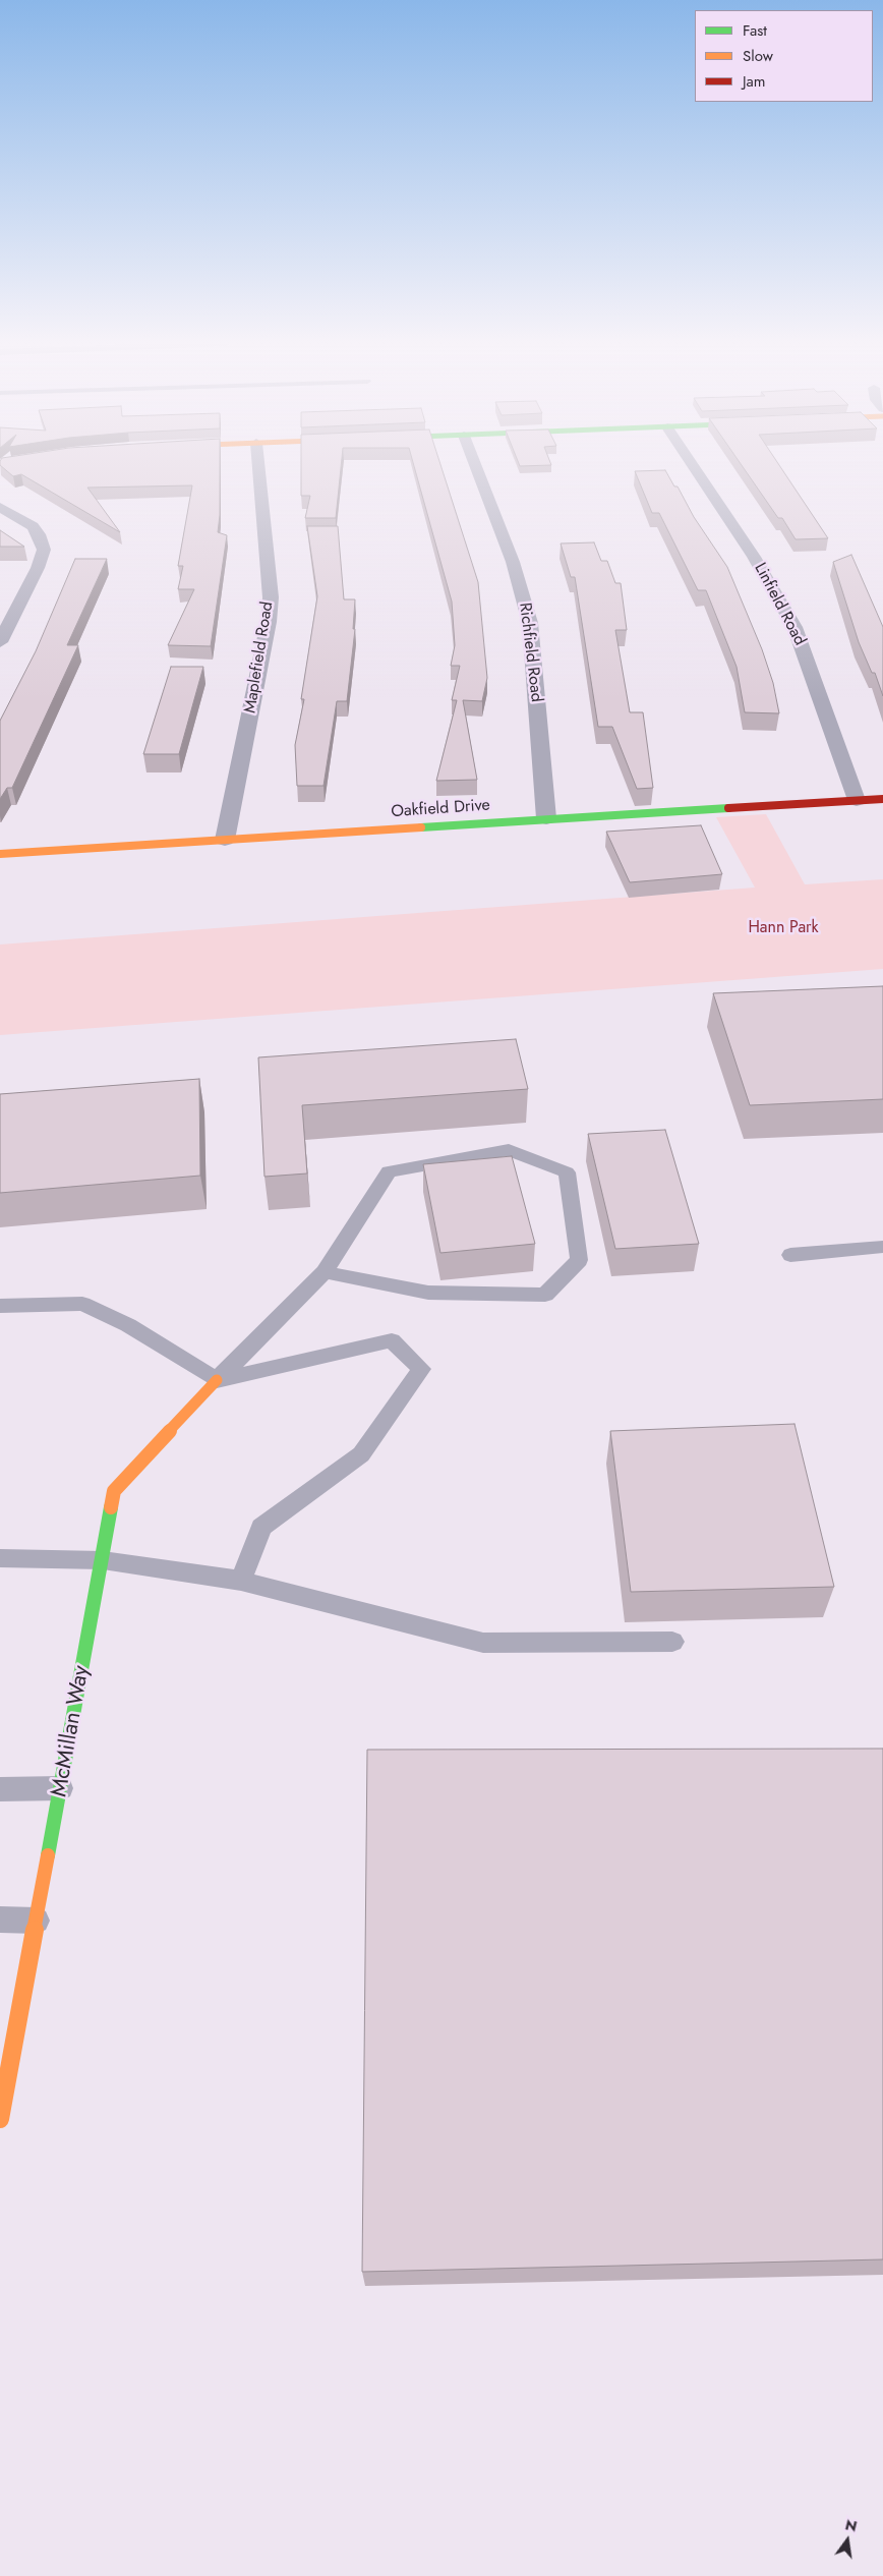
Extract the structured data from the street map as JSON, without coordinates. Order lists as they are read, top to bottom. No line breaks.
{"streets":{"street":["Linfield Road","Richfield Road","Maplefield Road","Oakfield Drive","McMillan Way"]},"crossings":[["Linfield Road","Oakfield Drive"],["Richfield Road","Oakfield Drive"],["Maplefield Road","Oakfield Drive"]],"parks":["Hann Park"],"legend":["Fast","Slow","Jam"],"north":"top"}
